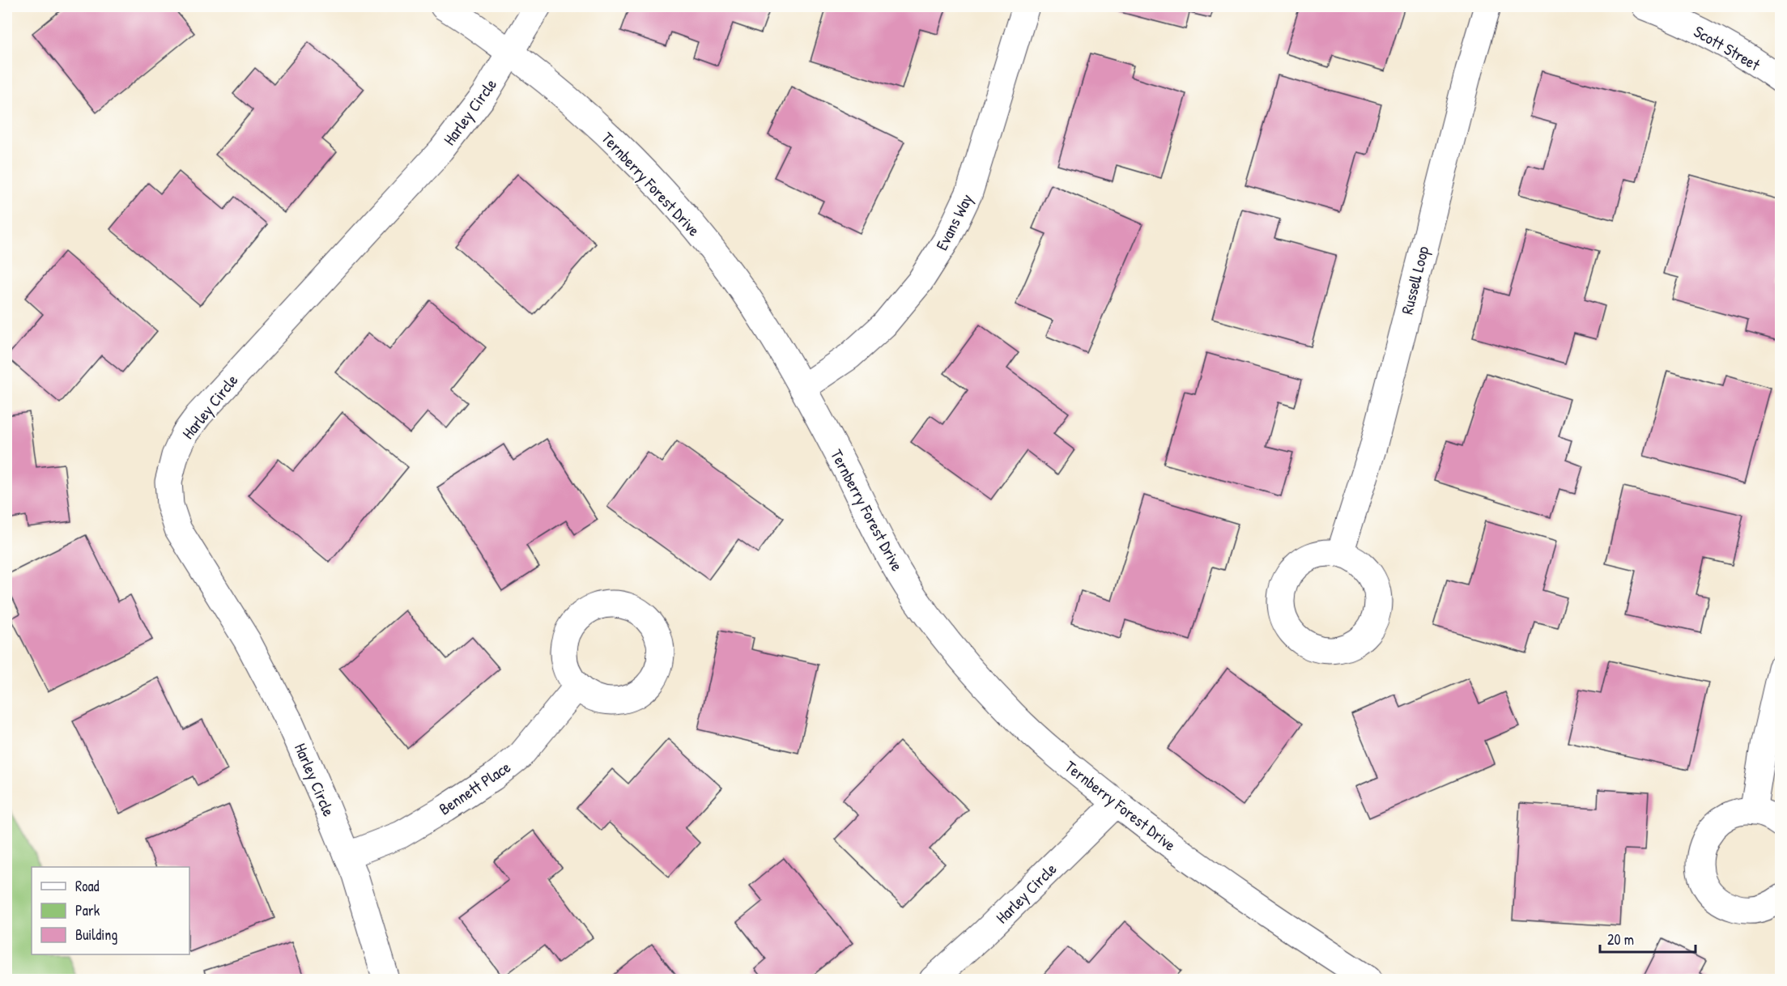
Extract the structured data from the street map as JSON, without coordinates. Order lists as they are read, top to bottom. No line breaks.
{"streets":{"street":["Scott Street","Harley Circle","Ternberry Forest Drive","Evans Way","Russell Loop","Bennett Place"]},"crossings":[["Harley Circle","Ternberry Forest Drive"],["Harley Circle","Bennett Place"],["Ternberry Forest Drive","Evans Way"]],"legend":["Road","Park","Building"],"scale_bar":"20 m"}
